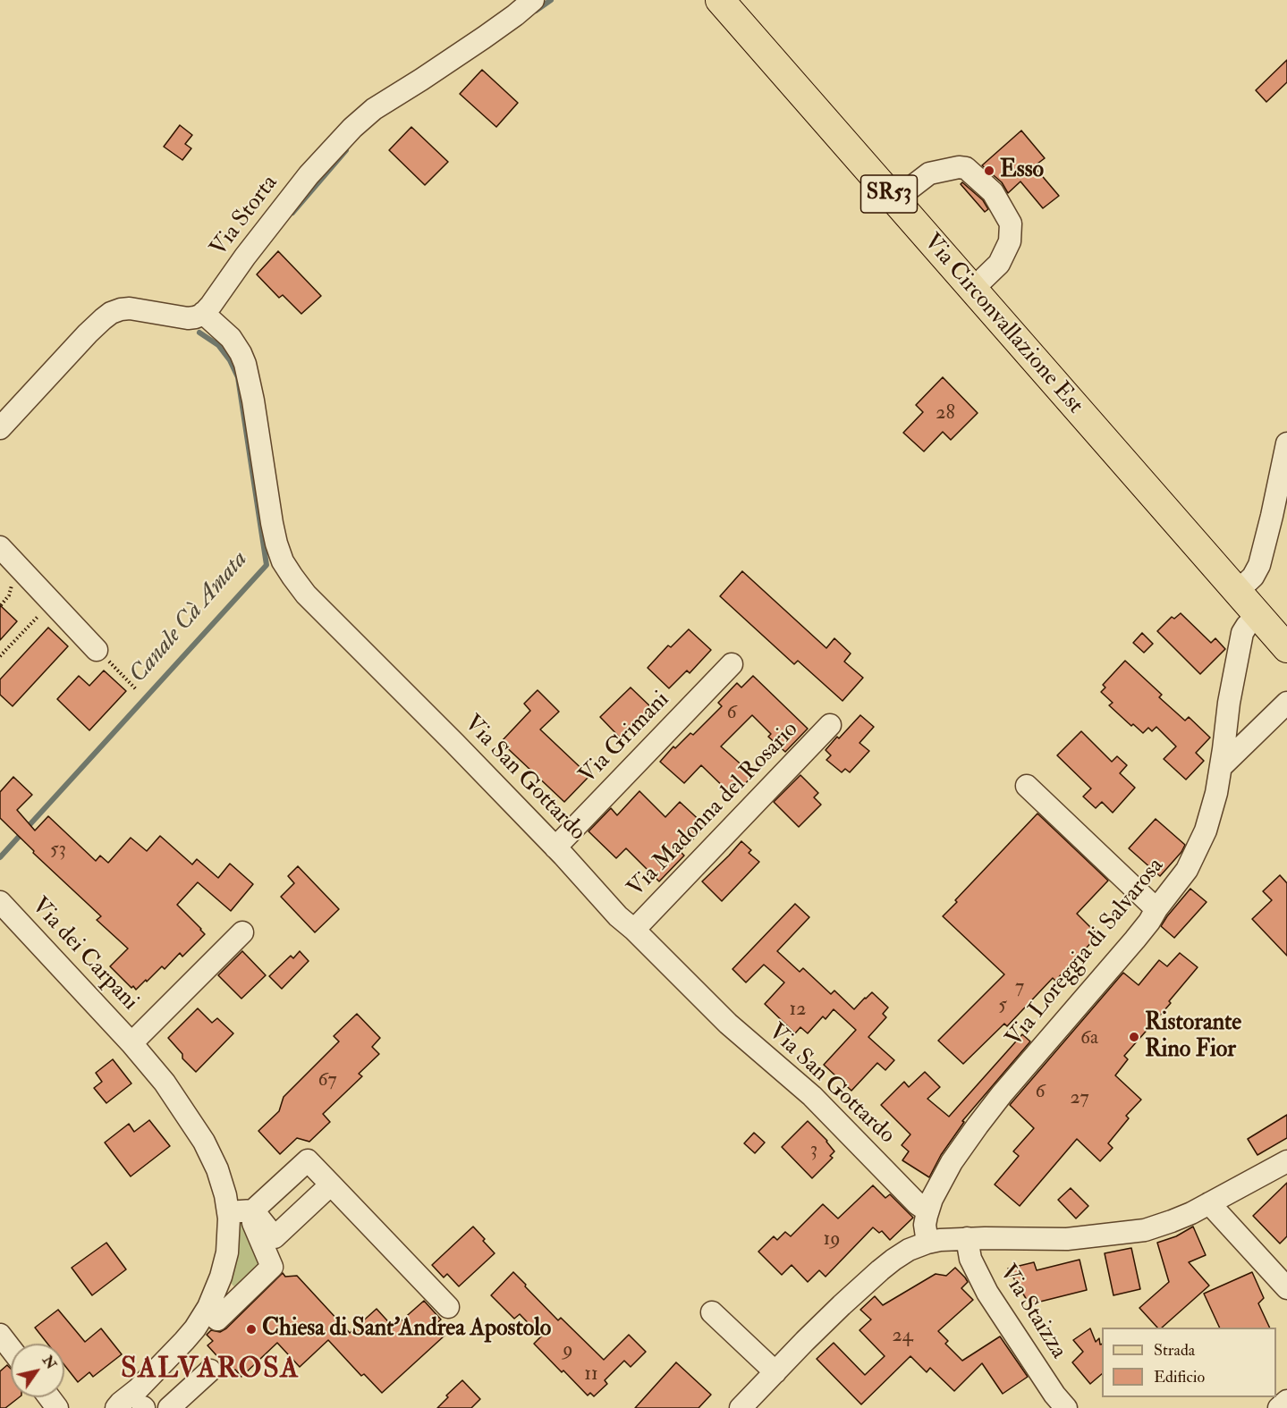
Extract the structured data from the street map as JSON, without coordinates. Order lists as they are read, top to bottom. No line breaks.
{"streets":{"main road":["SR53","Via Circonvallazione Est"],"street":["Via Storta","Via Grimani","Via San Gottardo","Via Madonna del Rosario","Via Loreggia di Salvarosa","Via dei Carpani","Via Staizza"]},"crossings":[["Via Storta","Via San Gottardo"],["Via Circonvallazione Est","Via Loreggia di Salvarosa"],["Via Grimani","Via San Gottardo"],["Via San Gottardo","Via Madonna del Rosario"],["Via San Gottardo","Via Loreggia di Salvarosa"]],"districts":["SALVAROSA"],"water":["Canale Cà Amata"],"places":["Esso","Ristorante Rino Fior","Chiesa di Sant'Andrea Apostolo"],"house_numbers":["28","6","53","7","5","12","6a","67","6","27","3","19","24","9","11"],"legend":["Strada","Edificio"],"north":"top right"}
